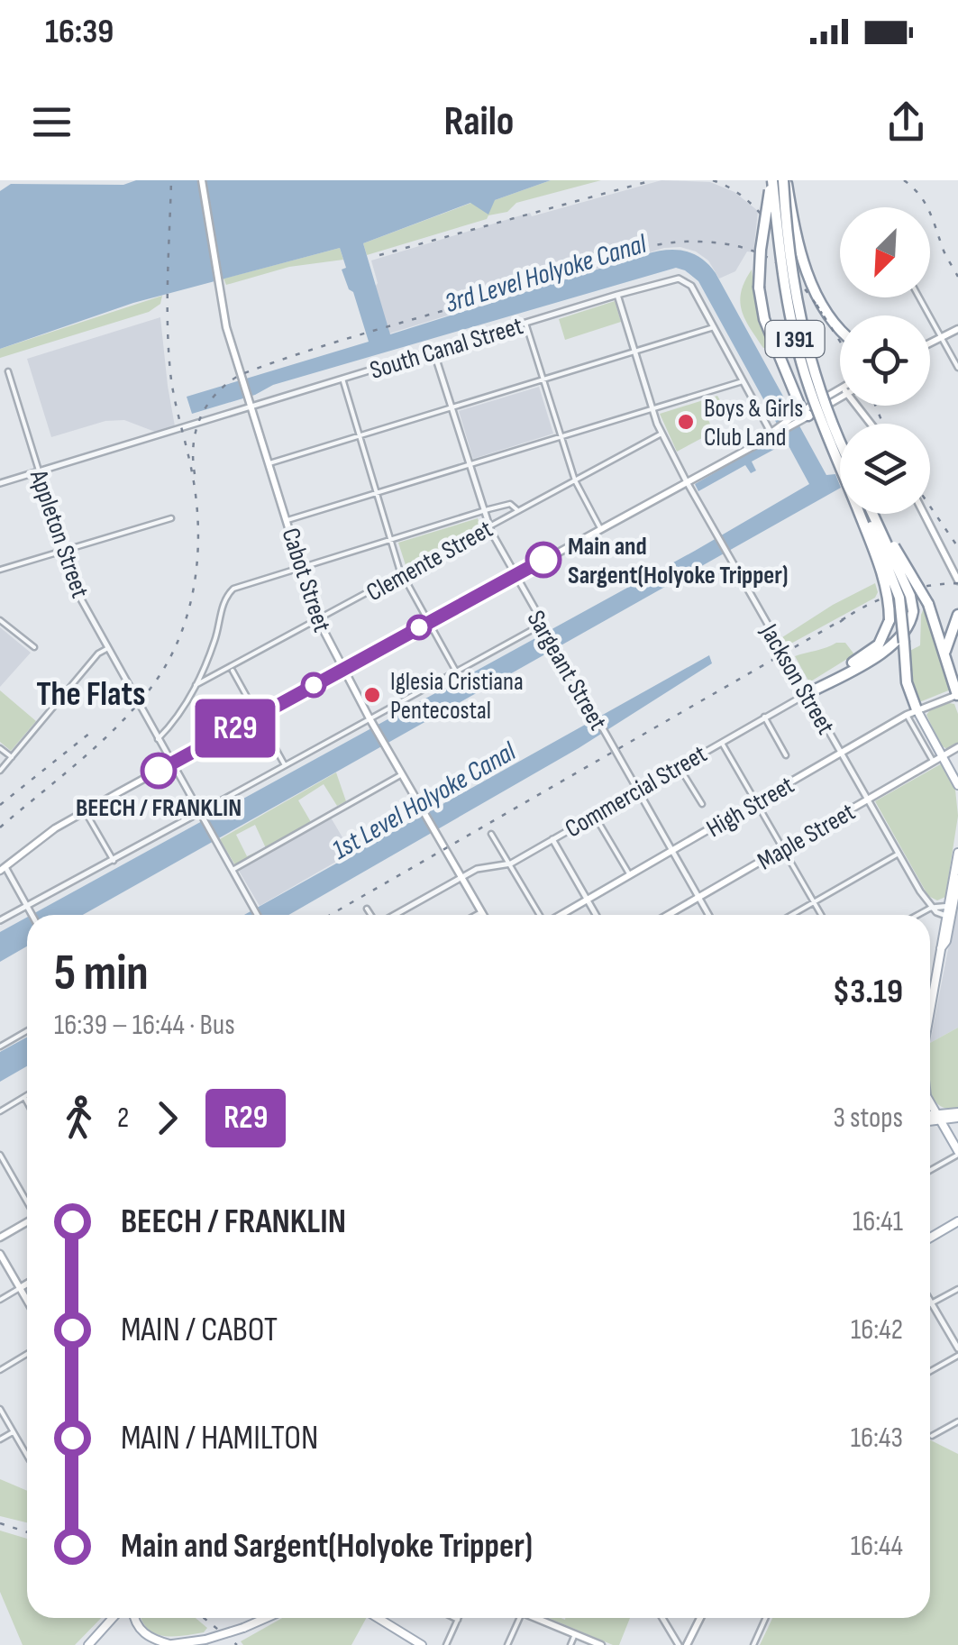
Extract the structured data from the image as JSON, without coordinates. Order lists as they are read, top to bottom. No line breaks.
{"streets":{"highway":["I 391"],"main road":["Cabot Street","High Street","Maple Street"],"street":["South Canal Street","Appleton Street","Clemente Street","Sargeant Street","Jackson Street","Commercial Street"]},"crossings":[["South Canal Street","Appleton Street"],["South Canal Street","Cabot Street"],["South Canal Street","Sargeant Street"],["South Canal Street","Jackson Street"],["Clemente Street","Cabot Street"],["Clemente Street","Sargeant Street"],["Clemente Street","Jackson Street"],["Cabot Street","Commercial Street"],["Sargeant Street","Commercial Street"],["Sargeant Street","High Street"],["Sargeant Street","Maple Street"],["Jackson Street","Commercial Street"],["Jackson Street","High Street"],["Jackson Street","Maple Street"]],"districts":["The Flats"],"water":["3rd Level Holyoke Canal","1st Level Holyoke Canal"],"places":["Boys & Girls Club Land","Main and Sargent(Holyoke Tripper)","Iglesia Cristiana Pentecostal","BEECH / FRANKLIN"],"lines":["bus line R29"],"north":"bottom left","page":{"status":"16:39","header":"Railo","on_map":"R29","heading":["5 min","16:39 – 16:44 · Bus","$3.19"],"legs":["2","R29","3 stops"],"list":[{"name":"BEECH / FRANKLIN","value":"16:41"},{"name":"MAIN / CABOT","value":"16:42"},{"name":"MAIN / HAMILTON","value":"16:43"},{"name":"Main and Sargent(Holyoke Tripper)","value":"16:44"}]}}
